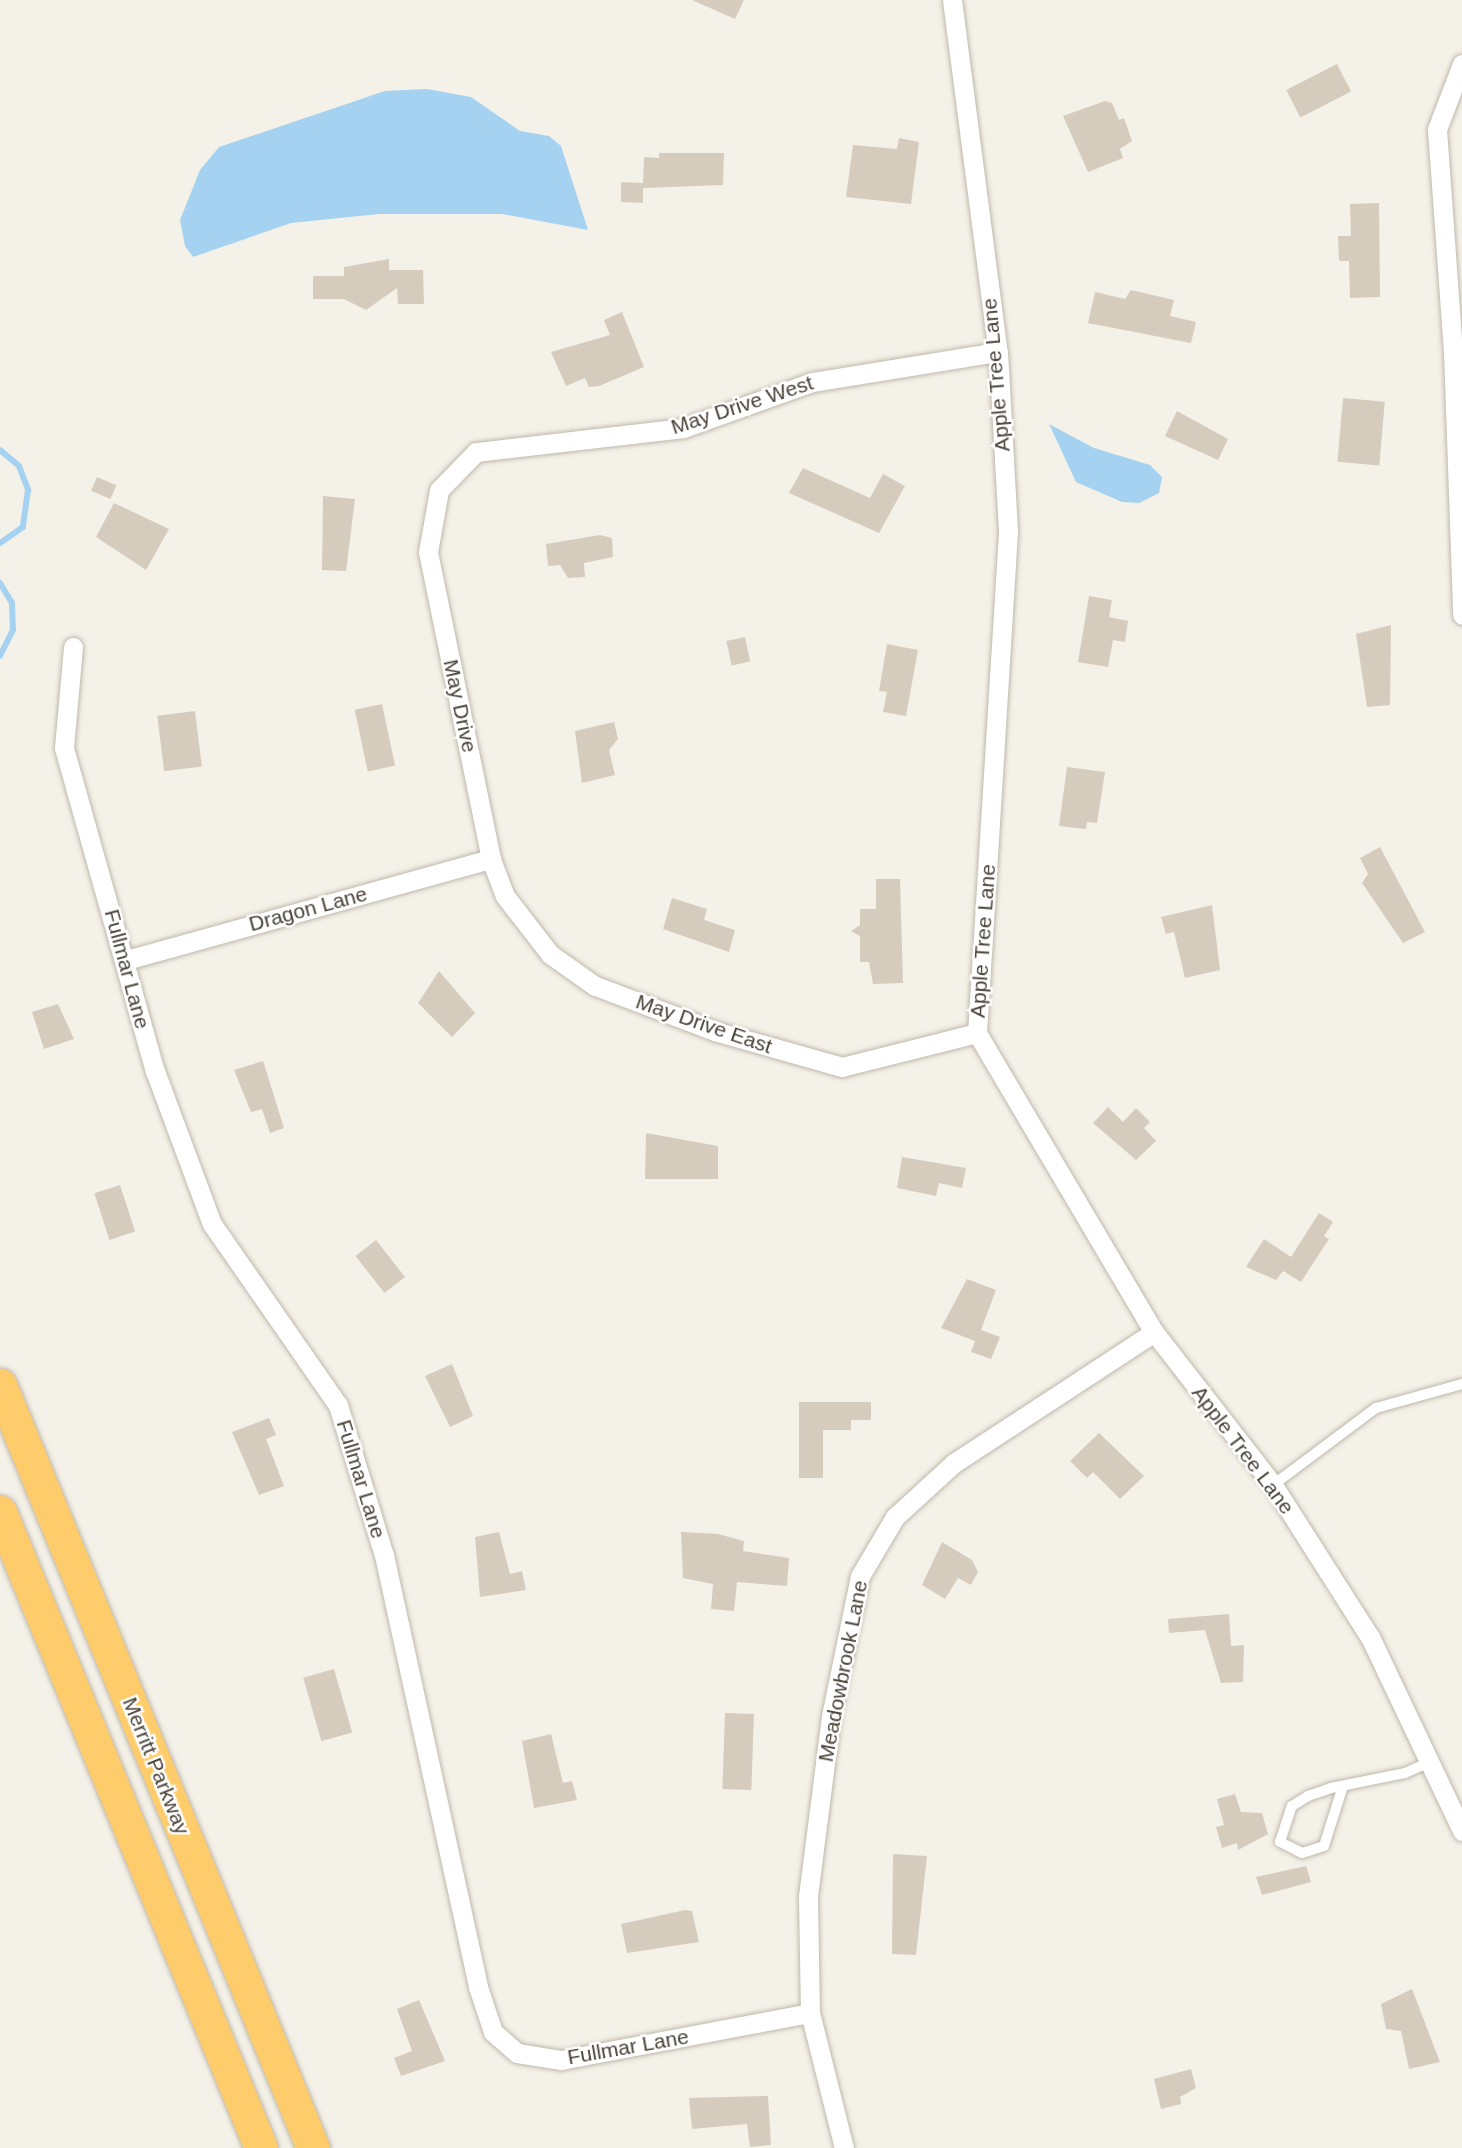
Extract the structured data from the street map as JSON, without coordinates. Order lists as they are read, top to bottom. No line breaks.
{"streets":{"highway":["Merritt Parkway"],"street":["Apple Tree Lane","May Drive West","May Drive","Dragon Lane","Fullmar Lane","May Drive East","Meadowbrook Lane"]},"crossings":[["Apple Tree Lane","May Drive West"],["Apple Tree Lane","May Drive East"],["Apple Tree Lane","Meadowbrook Lane"],["May Drive West","May Drive"],["May Drive","Dragon Lane"],["May Drive","May Drive East"],["Dragon Lane","Fullmar Lane"],["Dragon Lane","May Drive East"],["Fullmar Lane","Meadowbrook Lane"]]}
